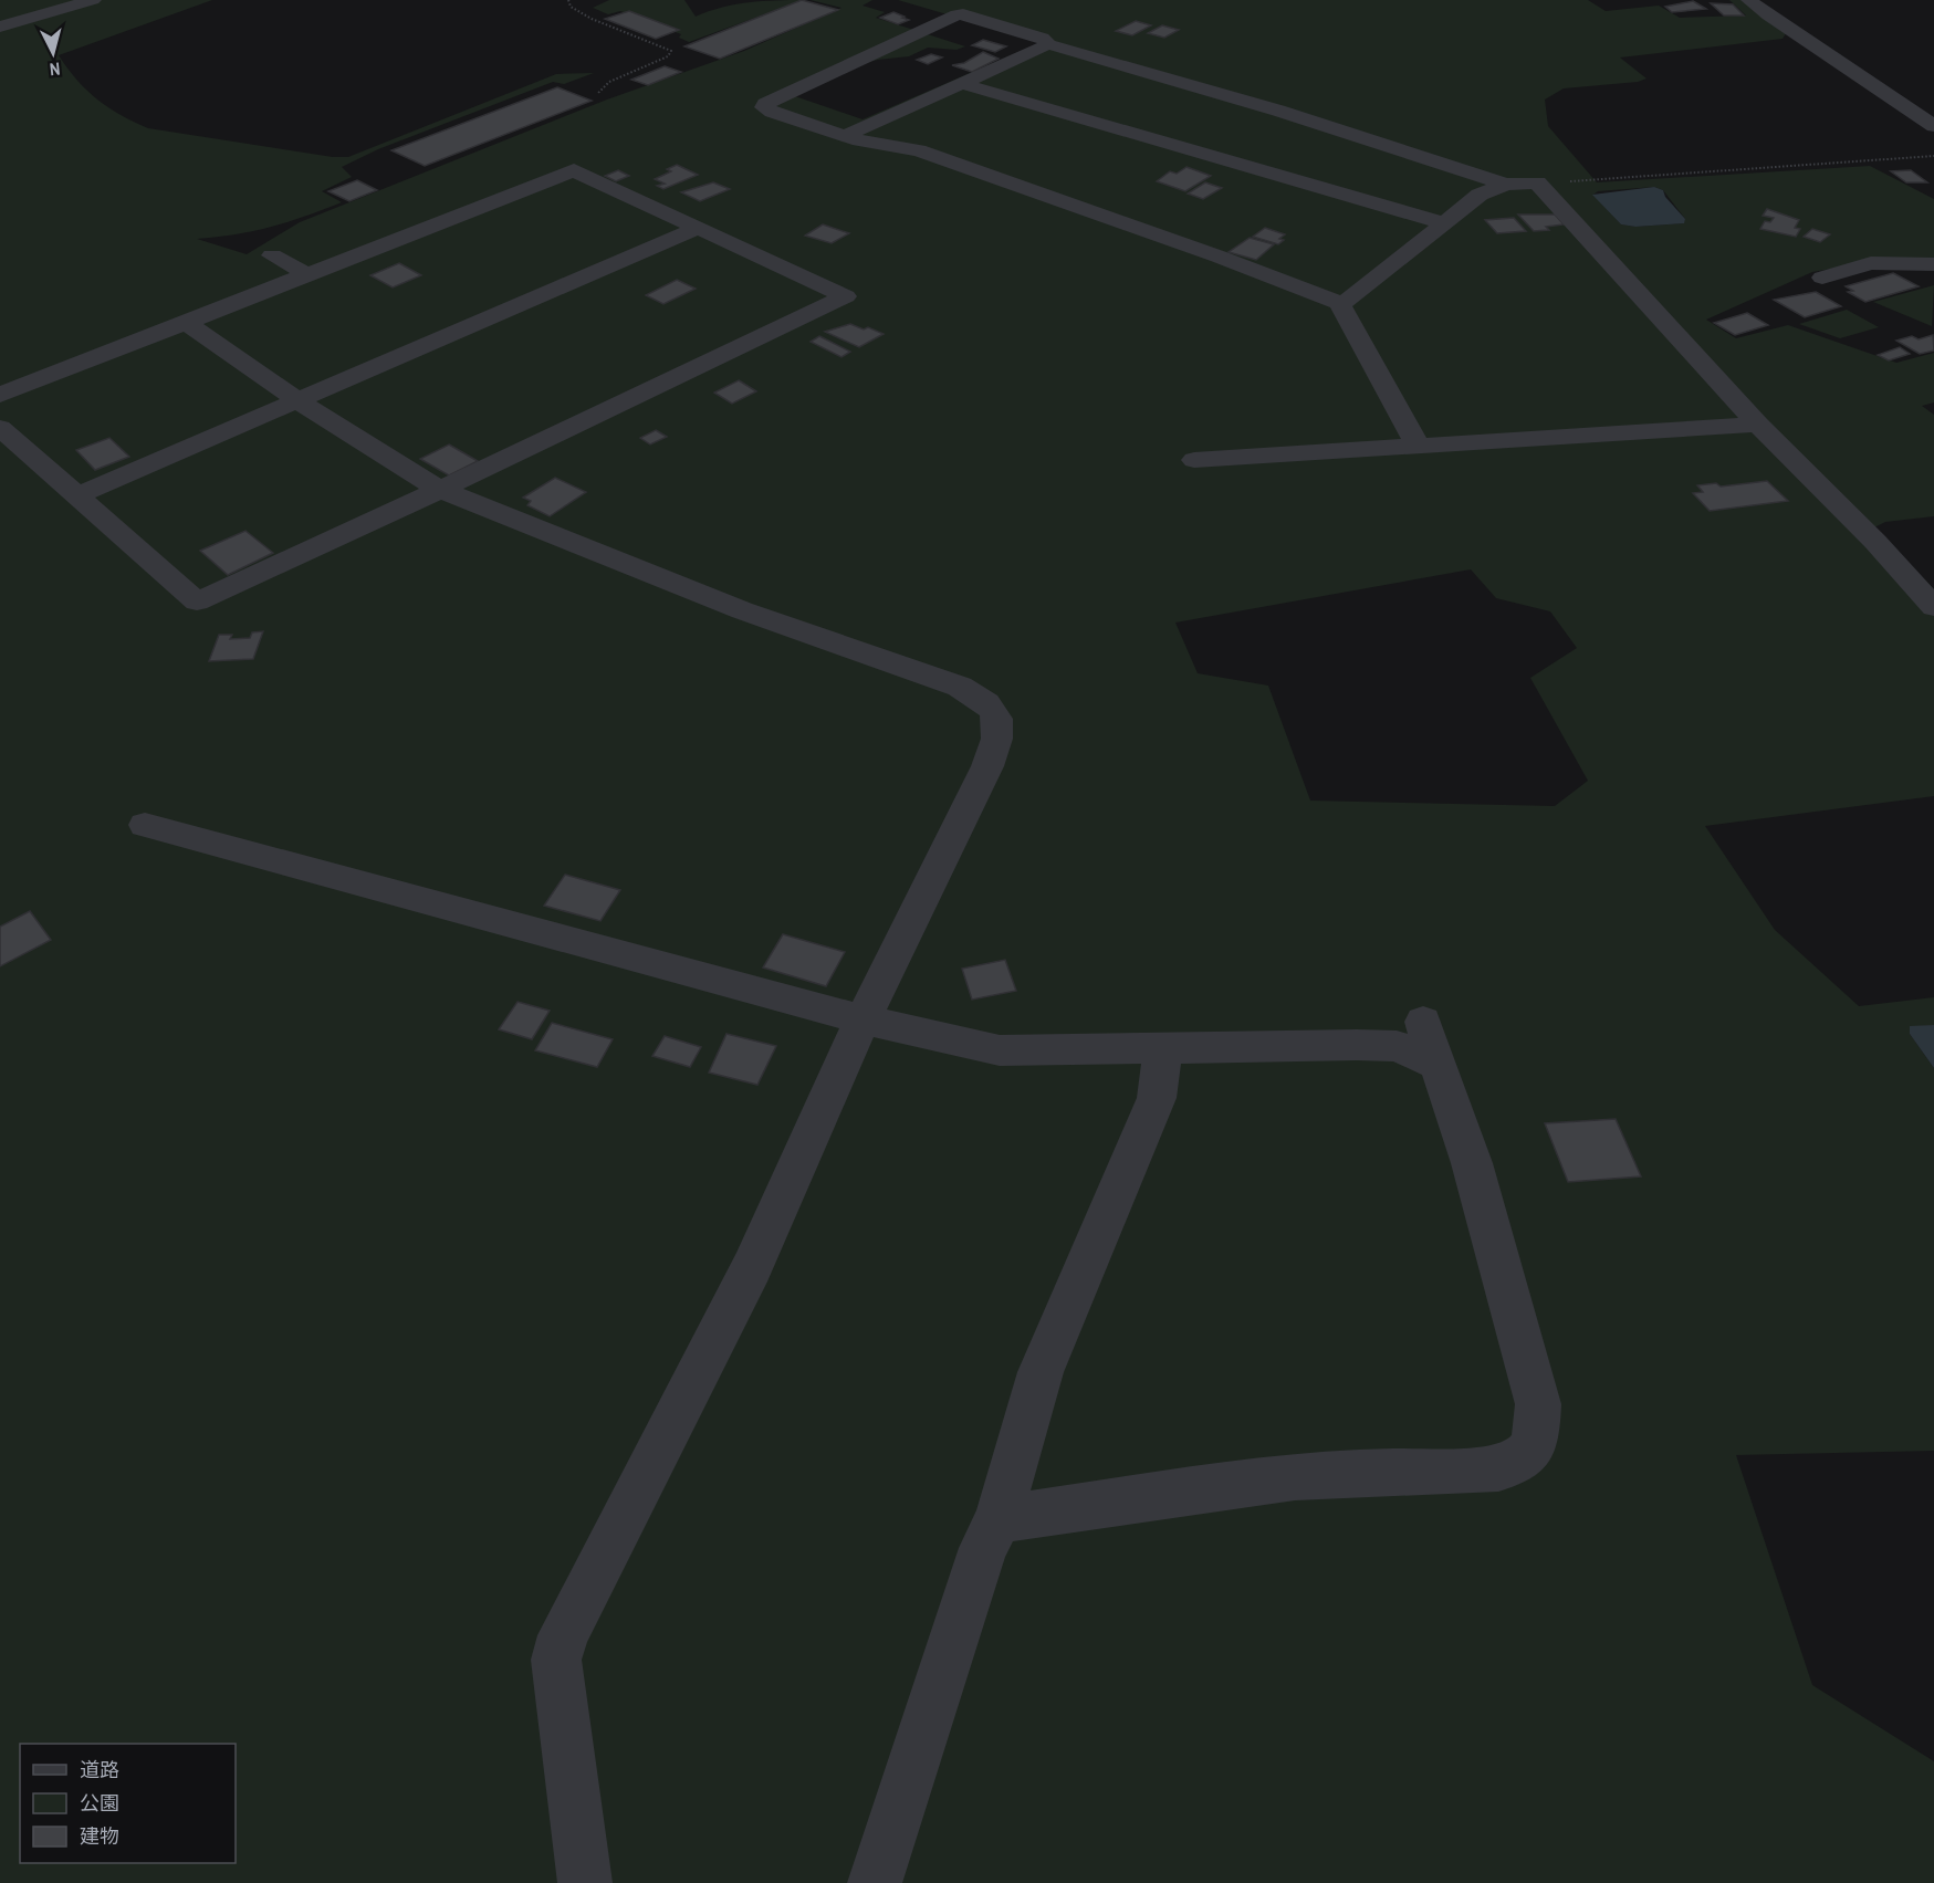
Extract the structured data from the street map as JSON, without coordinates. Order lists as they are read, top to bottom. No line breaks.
{"legend":["道路","公園","建物"],"north":"bottom"}
